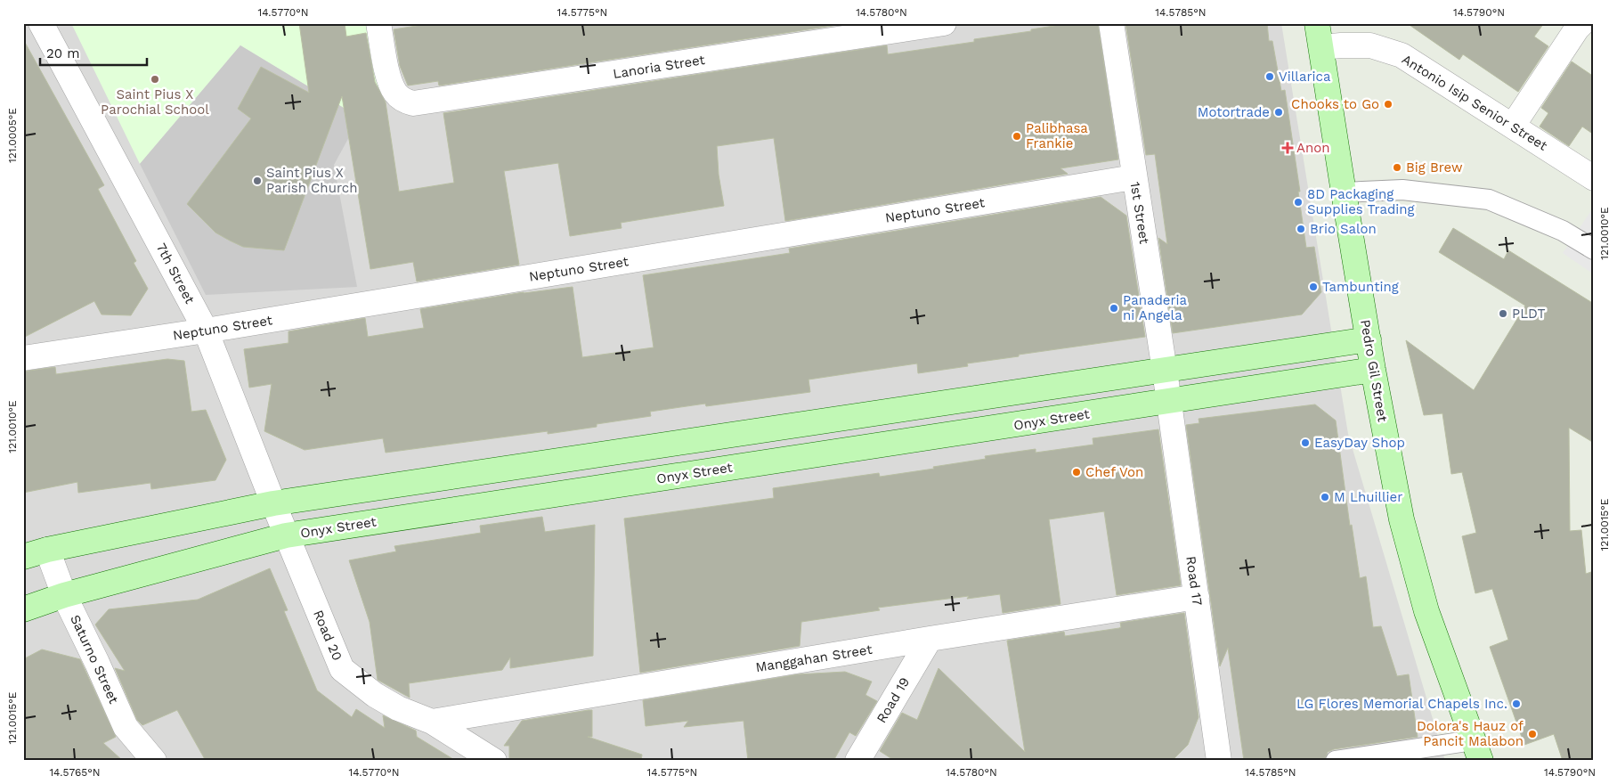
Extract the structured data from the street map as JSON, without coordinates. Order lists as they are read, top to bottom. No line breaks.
{"streets":{"main road":["Pedro Gil Street","Onyx Street"],"street":["Lanoria Street","Antonio Isip Senior Street","Neptuno Street","1st Street","7th Street","Road 17","Road 20","Manggahan Street","Saturno Street","Road 19"]},"crossings":[["Antonio Isip Senior Street","Pedro Gil Street"],["Neptuno Street","1st Street"],["Neptuno Street","7th Street"],["1st Street","Onyx Street"],["1st Street","Road 17"],["7th Street","Onyx Street"],["7th Street","Road 20"],["Pedro Gil Street","Onyx Street"],["Onyx Street","Road 17"],["Onyx Street","Road 20"],["Onyx Street","Saturno Street"],["Road 17","Manggahan Street"],["Road 20","Manggahan Street"],["Manggahan Street","Road 19"]],"places":{"other":["Villarica","Saint Pius X Parochial School","Chooks to Go","Motortrade","Palibhasa Frankie","Big Brew","Saint Pius X Parish Church","8D Packaging Supplies Trading","Brio Salon","Tambunting","Panaderia ni Angela","PLDT","EasyDay Shop","Chef Von","M Lhuillier","LG Flores Memorial Chapels Inc.","Dolora's Hauz of Pancit Malabon"],"health":["Anon"]},"scale_bar":"20 m","coordinates":["14.5770°N","14.5775°N","14.5780°N","14.5785°N","14.5790°N","121.0005°E","121.0010°E","121.0015°E","14.5765°N"]}
